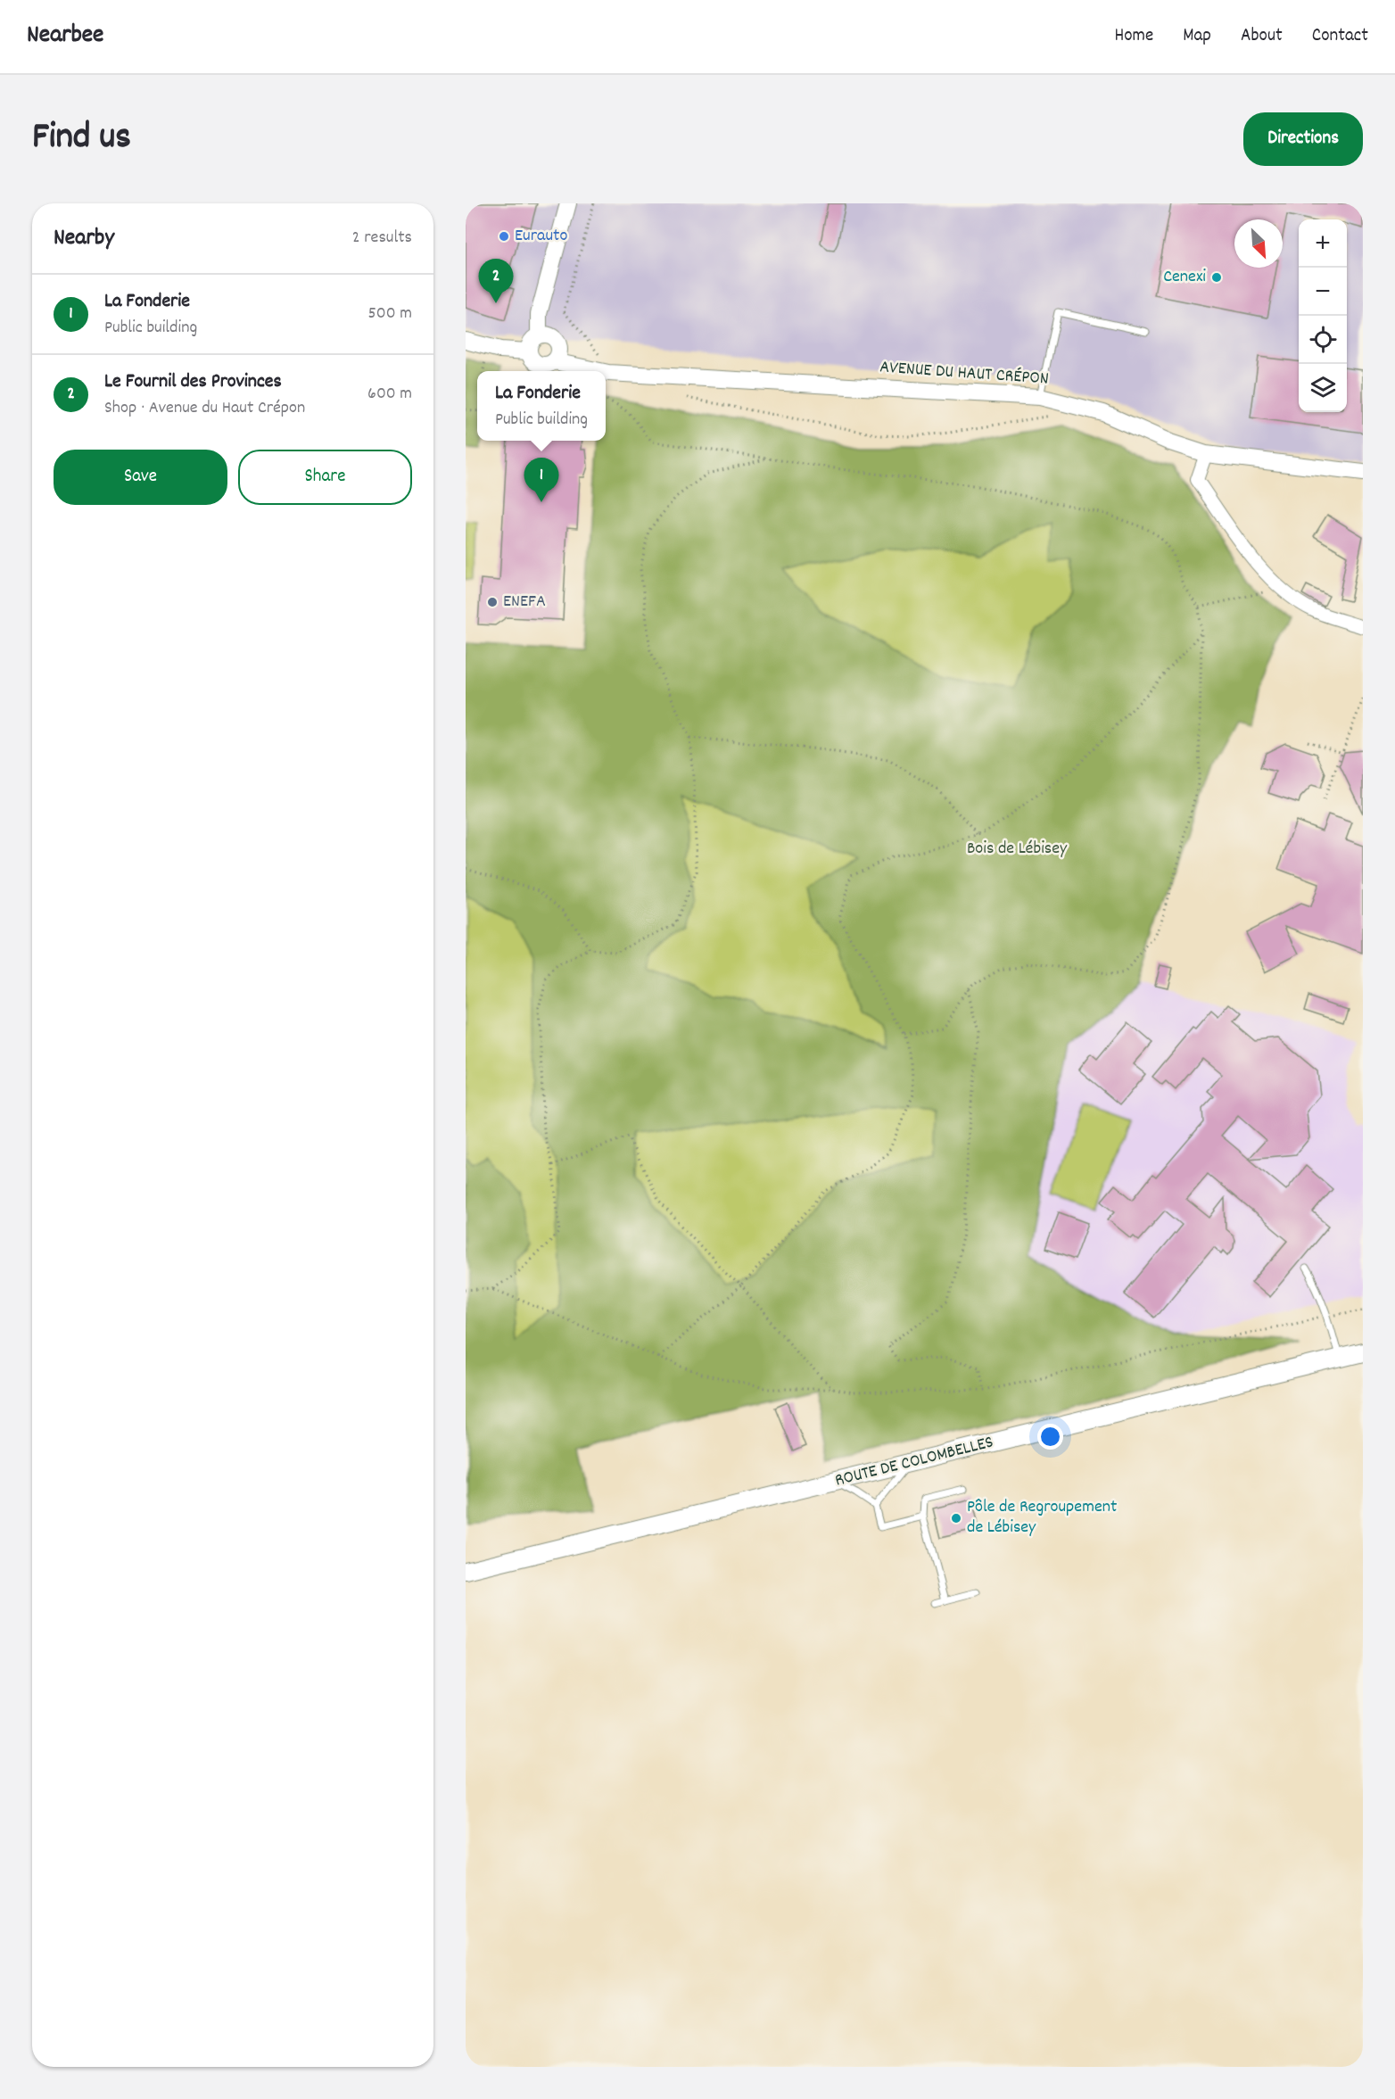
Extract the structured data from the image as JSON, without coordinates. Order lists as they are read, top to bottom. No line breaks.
{"streets":{"main road":["ROUTE DE COLOMBELLES"],"street":["AVENUE DU HAUT CRÉPON"]},"parks":["Bois de Lébisey"],"places":["Eurauto","Cenexi","ENEFA","Pôle de Regroupement de Lébisey"],"north":"bottom right","page":{"header":"Nearbee","nav":["Home","Map","About","Contact"],"title":"Find us","buttons":["Directions",["Save","Share"]],"heading":["Nearby","2 results"],"map_buttons":["+","−"],"pins":["2","1"],"list":[{"mark":"1","name":"La Fonderie","note":"Public building","value":"500 m"},{"mark":"2","name":"Le Fournil des Provinces","note":"Shop · Avenue du Haut Crépon","value":"600 m"}],"popup":["La Fonderie","Public building"]}}
